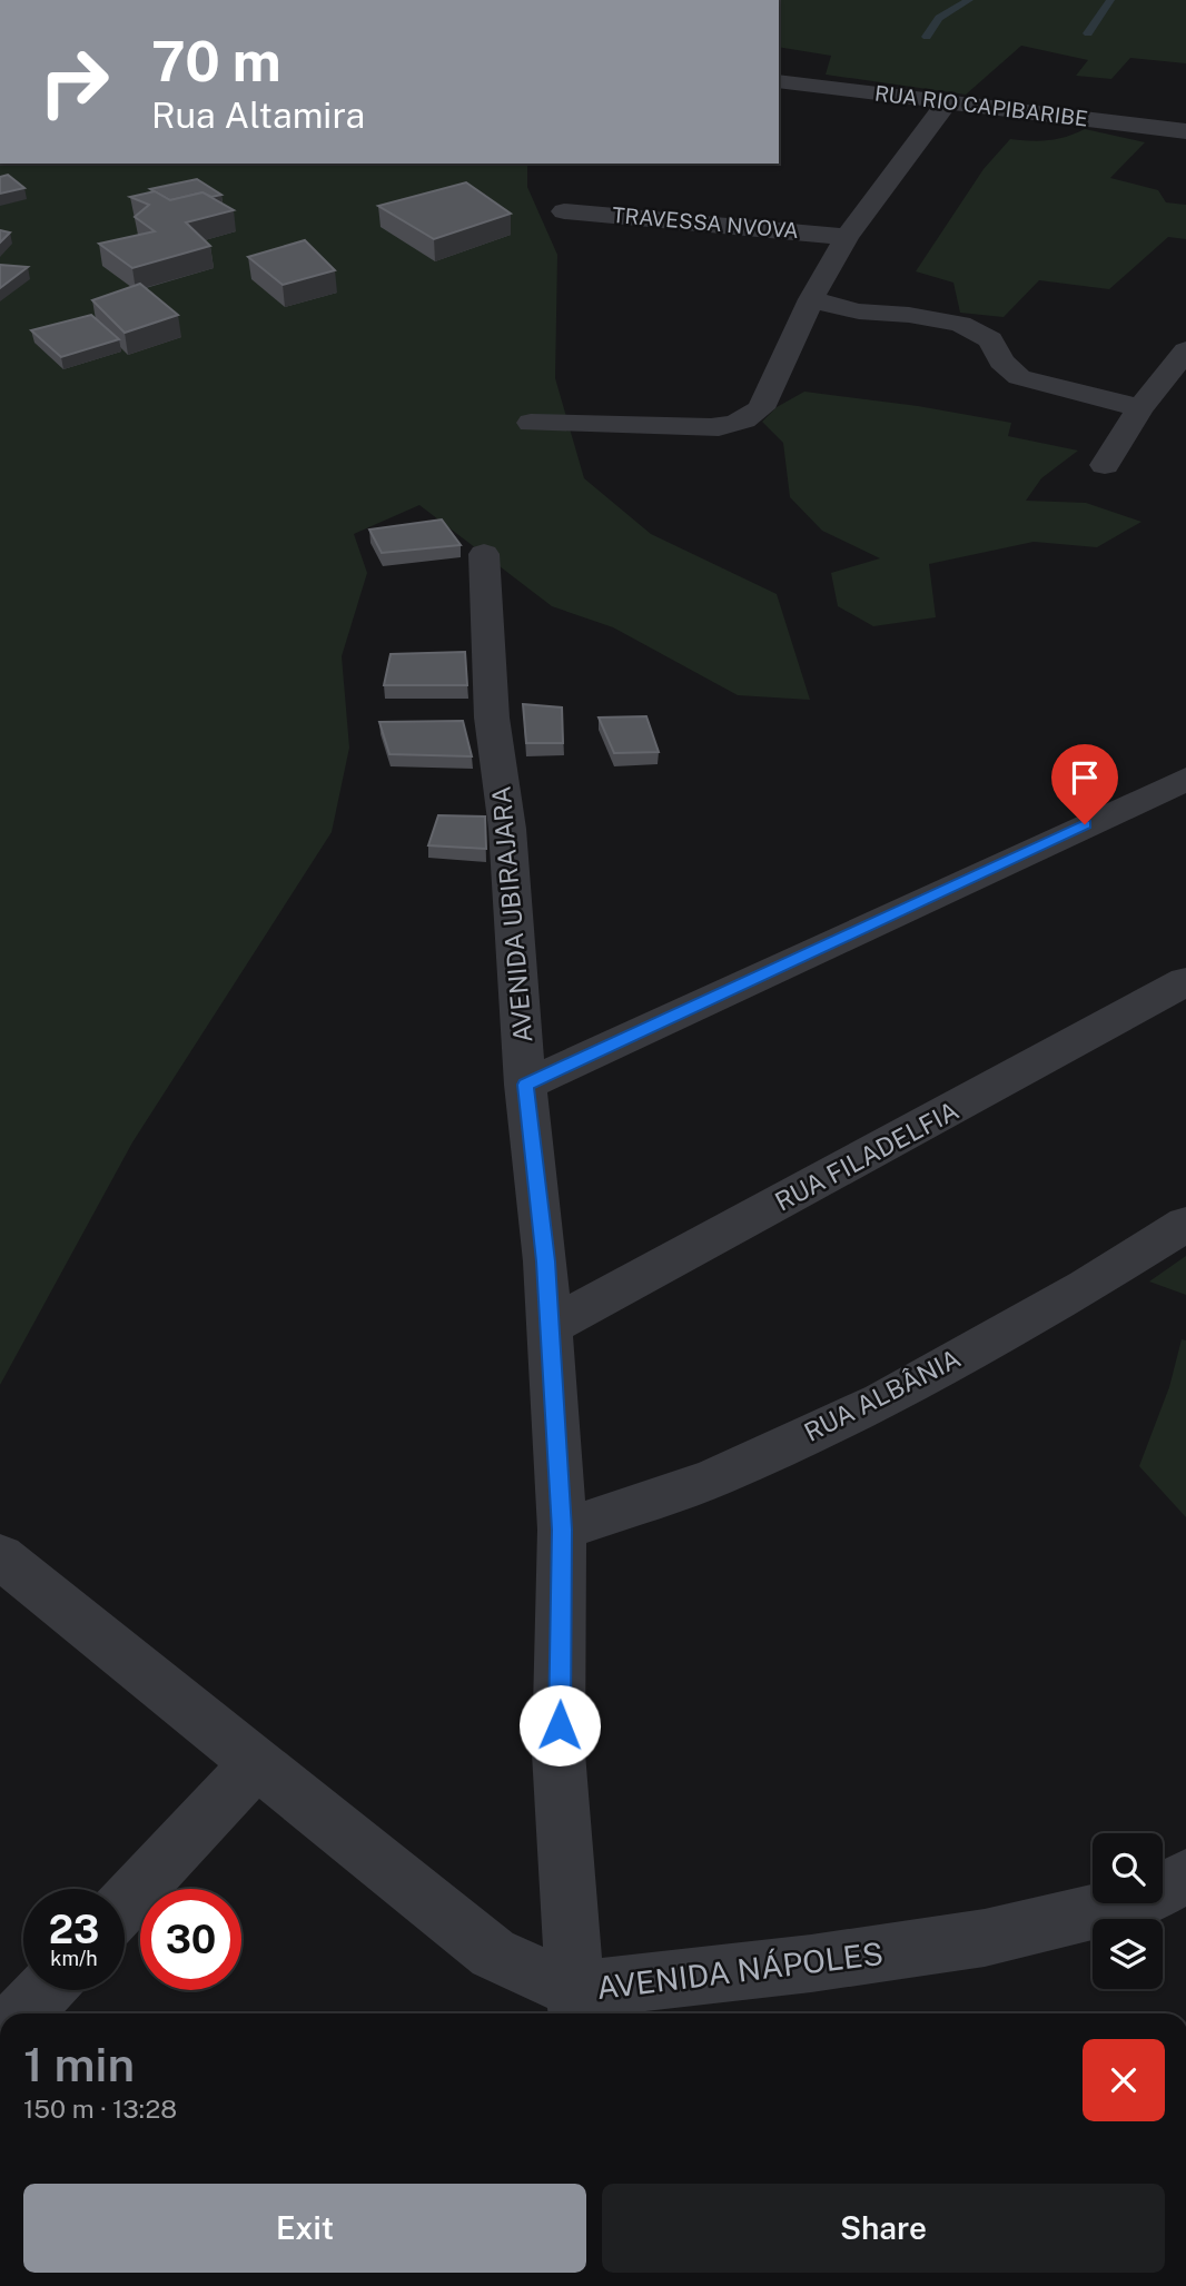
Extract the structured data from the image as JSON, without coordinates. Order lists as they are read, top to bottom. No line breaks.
{"streets":{"street":["RUA RIO CAPIBARIBE","TRAVESSA NVOVA","AVENIDA UBIRAJARA","RUA FILADELFIA","RUA ALBÂNIA","AVENIDA NÁPOLES"]},"crossings":[["AVENIDA UBIRAJARA","RUA FILADELFIA"],["AVENIDA UBIRAJARA","RUA ALBÂNIA"],["AVENIDA UBIRAJARA","AVENIDA NÁPOLES"]],"page":{"turn":["70 m","Rua Altamira"],"speed":"23 km/h","limit":"30","heading":["1 min","150 m · 13:28"],"buttons":["Exit","Share"]}}
